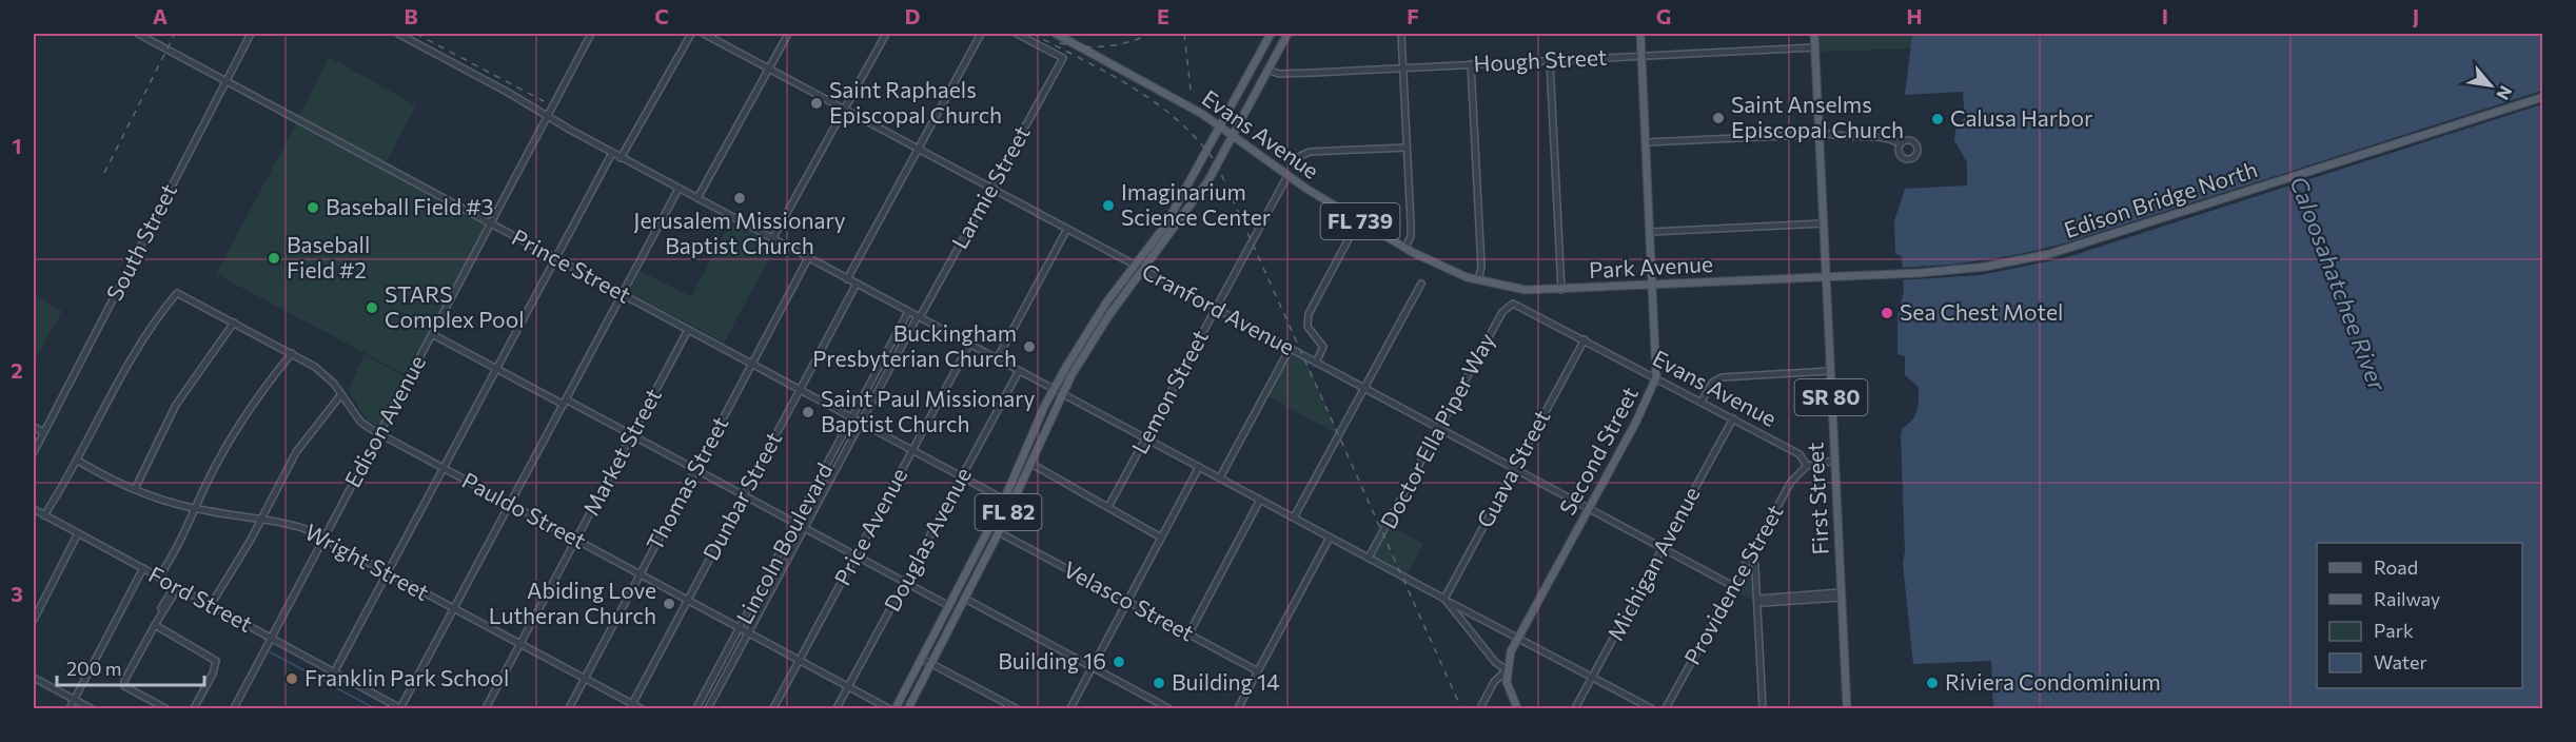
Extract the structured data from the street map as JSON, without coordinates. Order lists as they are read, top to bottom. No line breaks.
{"streets":{"main road":["Evans Avenue","Edison Bridge North","FL 739","Park Avenue","SR 80","Second Street","First Street","FL 82"],"street":["Hough Street","Larmie Street","South Street","Prince Street","Cranford Avenue","Lemon Street","Edison Avenue","Doctor Ella Piper Way","Market Street","Guava Street","Thomas Street","Dunbar Street","Pauldo Street","Price Avenue","Douglas Avenue","Lincoln Boulevard","Wright Street","Michigan Avenue","Providence Street","Ford Street","Velasco Street"]},"crossings":[["Hough Street","Second Street"],["Hough Street","First Street"],["Hough Street","FL 82"],["Evans Avenue","Park Avenue"],["Evans Avenue","Lemon Street"],["Evans Avenue","Doctor Ella Piper Way"],["Evans Avenue","Second Street"],["Evans Avenue","Guava Street"],["Evans Avenue","FL 82"],["Evans Avenue","Michigan Avenue"],["Evans Avenue","Providence Street"],["Larmie Street","Cranford Avenue"],["Larmie Street","Lincoln Boulevard"],["Edison Bridge North","Park Avenue"],["Edison Bridge North","First Street"],["South Street","Prince Street"],["Prince Street","Edison Avenue"],["Prince Street","Market Street"],["Prince Street","Thomas Street"],["Prince Street","Dunbar Street"],["Prince Street","FL 82"],["Prince Street","Price Avenue"],["Prince Street","Douglas Avenue"],["Prince Street","Lincoln Boulevard"],["Park Avenue","Second Street"],["Park Avenue","First Street"],["Cranford Avenue","Lemon Street"],["Cranford Avenue","Doctor Ella Piper Way"],["Cranford Avenue","Second Street"],["Cranford Avenue","Guava Street"],["Cranford Avenue","FL 82"],["Cranford Avenue","Michigan Avenue"],["Cranford Avenue","Providence Street"],["Edison Avenue","Pauldo Street"],["Edison Avenue","Wright Street"],["Edison Avenue","Ford Street"],["Market Street","Pauldo Street"],["Market Street","Wright Street"],["Thomas Street","Pauldo Street"],["Thomas Street","Wright Street"],["Dunbar Street","Pauldo Street"],["Dunbar Street","Wright Street"],["Pauldo Street","Price Avenue"],["Pauldo Street","Douglas Avenue"],["Pauldo Street","Lincoln Boulevard"],["Pauldo Street","Wright Street"],["FL 82","Velasco Street"]],"water":["Caloosahatchee River"],"places":["Saint Raphaels Episcopal Church","Saint Anselms Episcopal Church","Calusa Harbor","Jerusalem Missionary Baptist Church","Imaginarium Science Center","Baseball Field #3","Baseball Field #2","STARS Complex Pool","Sea Chest Motel","Buckingham Presbyterian Church","Saint Paul Missionary Baptist Church","Abiding Love Lutheran Church","Building 16","Franklin Park School","Building 14","Riviera Condominium"],"legend":["Road","Railway","Park","Water"],"scale_bar":"200 m","north":"bottom right","grid":{"columns":["A","B","C","D","E","F","G","H","I","J"],"rows":["1","2","3"]}}
